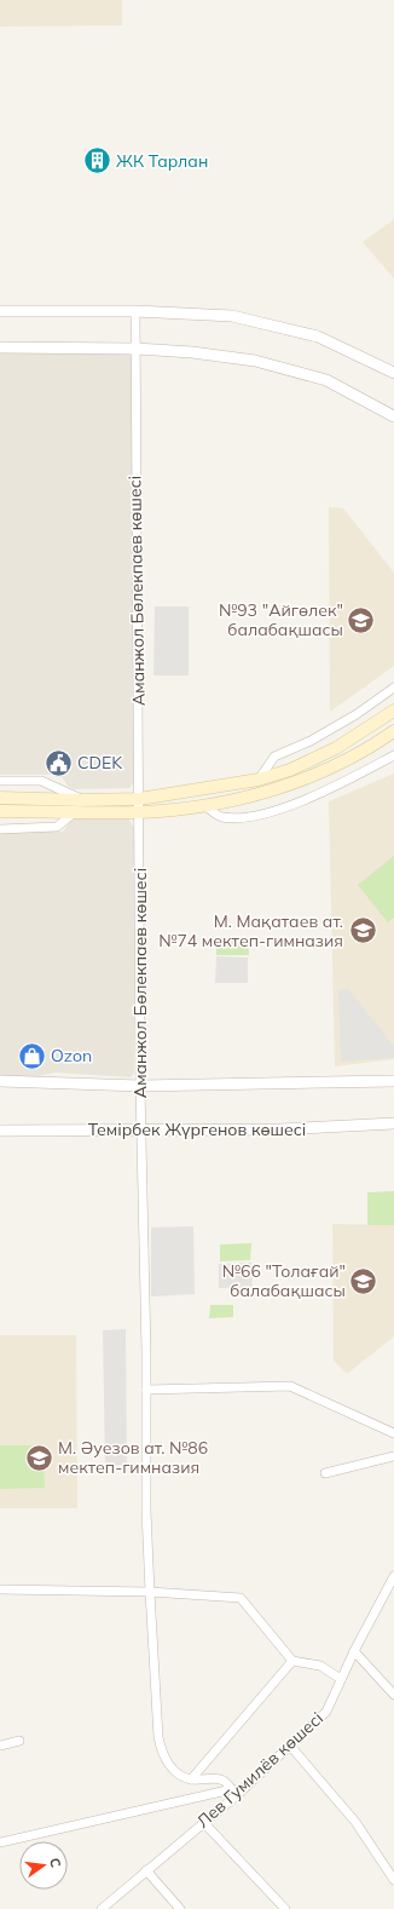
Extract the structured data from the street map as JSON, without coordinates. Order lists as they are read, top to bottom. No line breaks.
{"streets":{"street":["Аманжол Бөлекпаев көшесі","Темірбек Жүргенов көшесі","Лев Гумилёв көшесі"]},"crossings":[["Аманжол Бөлекпаев көшесі","Темірбек Жүргенов көшесі"]],"places":{"building":["ЖК Тарлан"],"school or university":["№93 \"Айгөлек\" балабақшасы","М. Мақатаев ат. №74 мектеп-гимназия","№66 \"Толағай\" балабақшасы","М. Әуезов ат. №86 мектеп-гимназия"],"public building":["CDEK"],"shop":["Ozon"]},"north":"right"}
